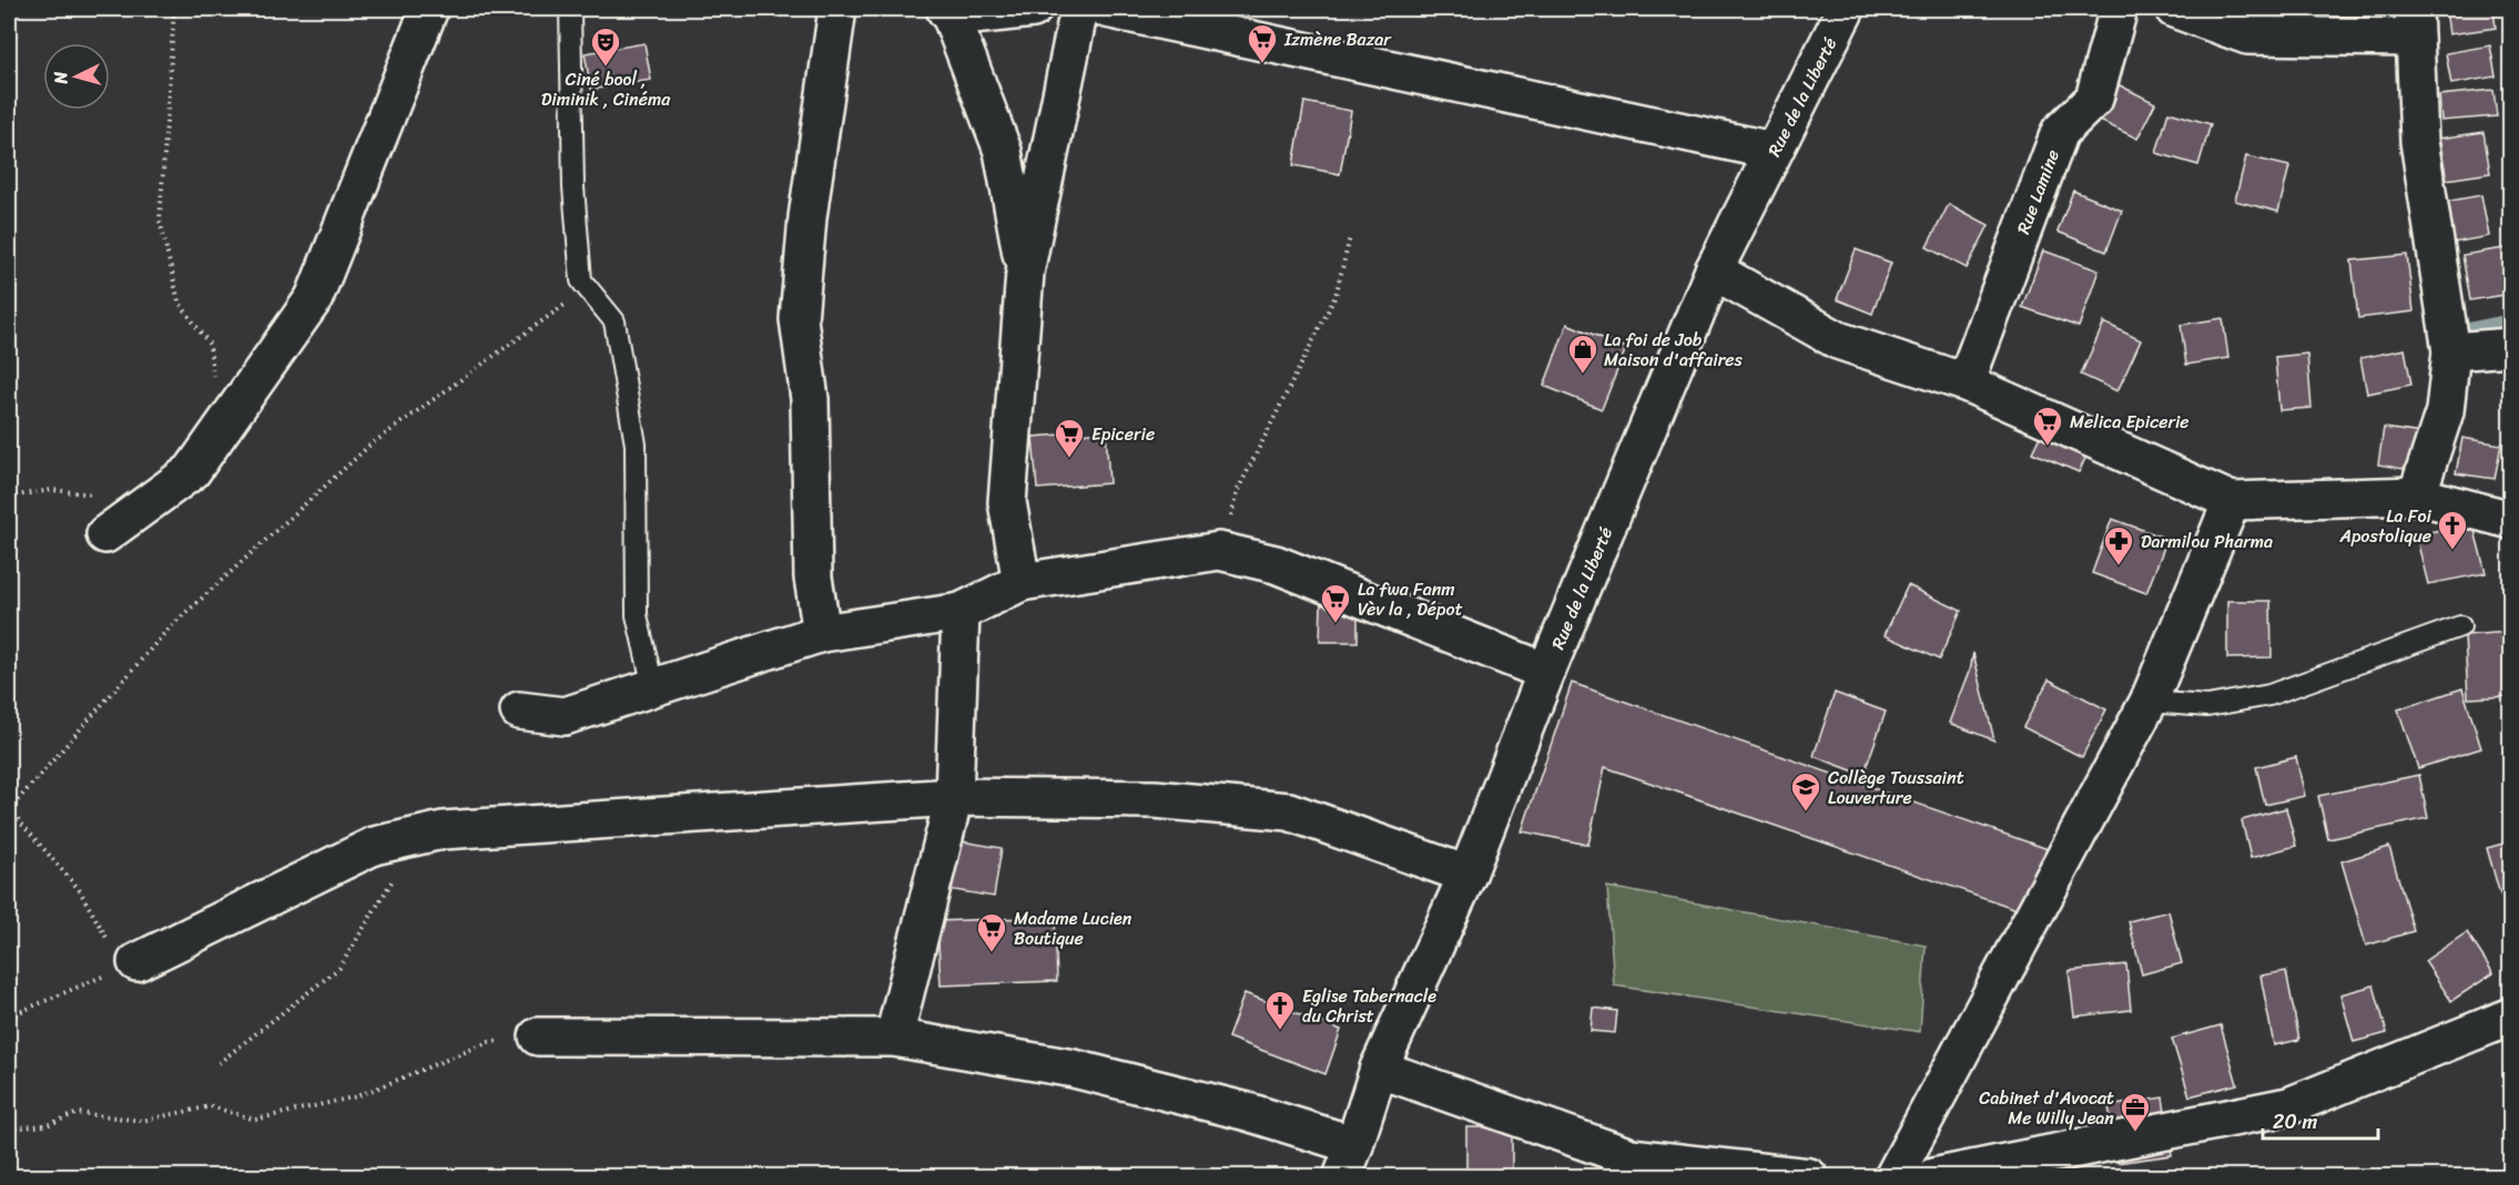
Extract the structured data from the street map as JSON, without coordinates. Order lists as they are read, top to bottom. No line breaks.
{"streets":{"street":["Rue de la Liberté","Rue Lamine"]},"places":{"supermarket":["Izmène Bazar","Melica Epicerie","Epicerie","La fwa Fanm Vèv la , Dépot","Madame Lucien Boutique"],"theatre":["Ciné bool , Diminik , Cinéma"],"shop":["La foi de Job Maison d'affaires"],"church":["La Foi Apostolique","Eglise Tabernacle du Christ"],"pharmacy":["Darmilou Pharma"],"school or university":["Collège Toussaint Louverture"],"office":["Cabinet d'Avocat Me Willy Jean"]},"scale_bar":"20 m","north":"left"}
